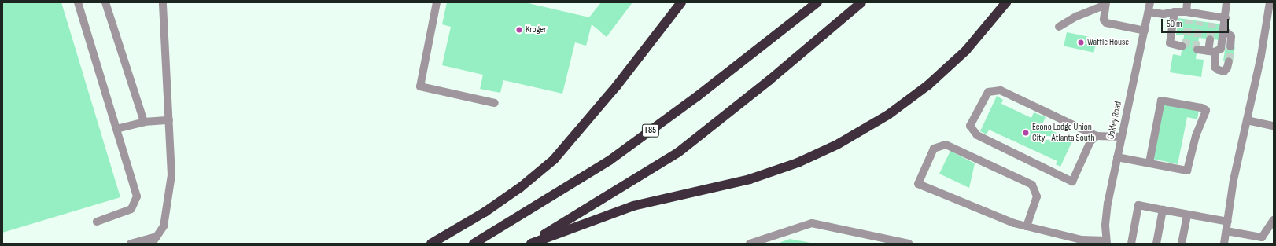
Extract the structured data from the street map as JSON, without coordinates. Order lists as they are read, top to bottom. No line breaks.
{"streets":{"highway":["I 85"],"street":["Oakley Road"]},"places":["Kroger","Waffle House","Econo Lodge Union City - Atlanta South"],"scale_bar":"50 m"}
